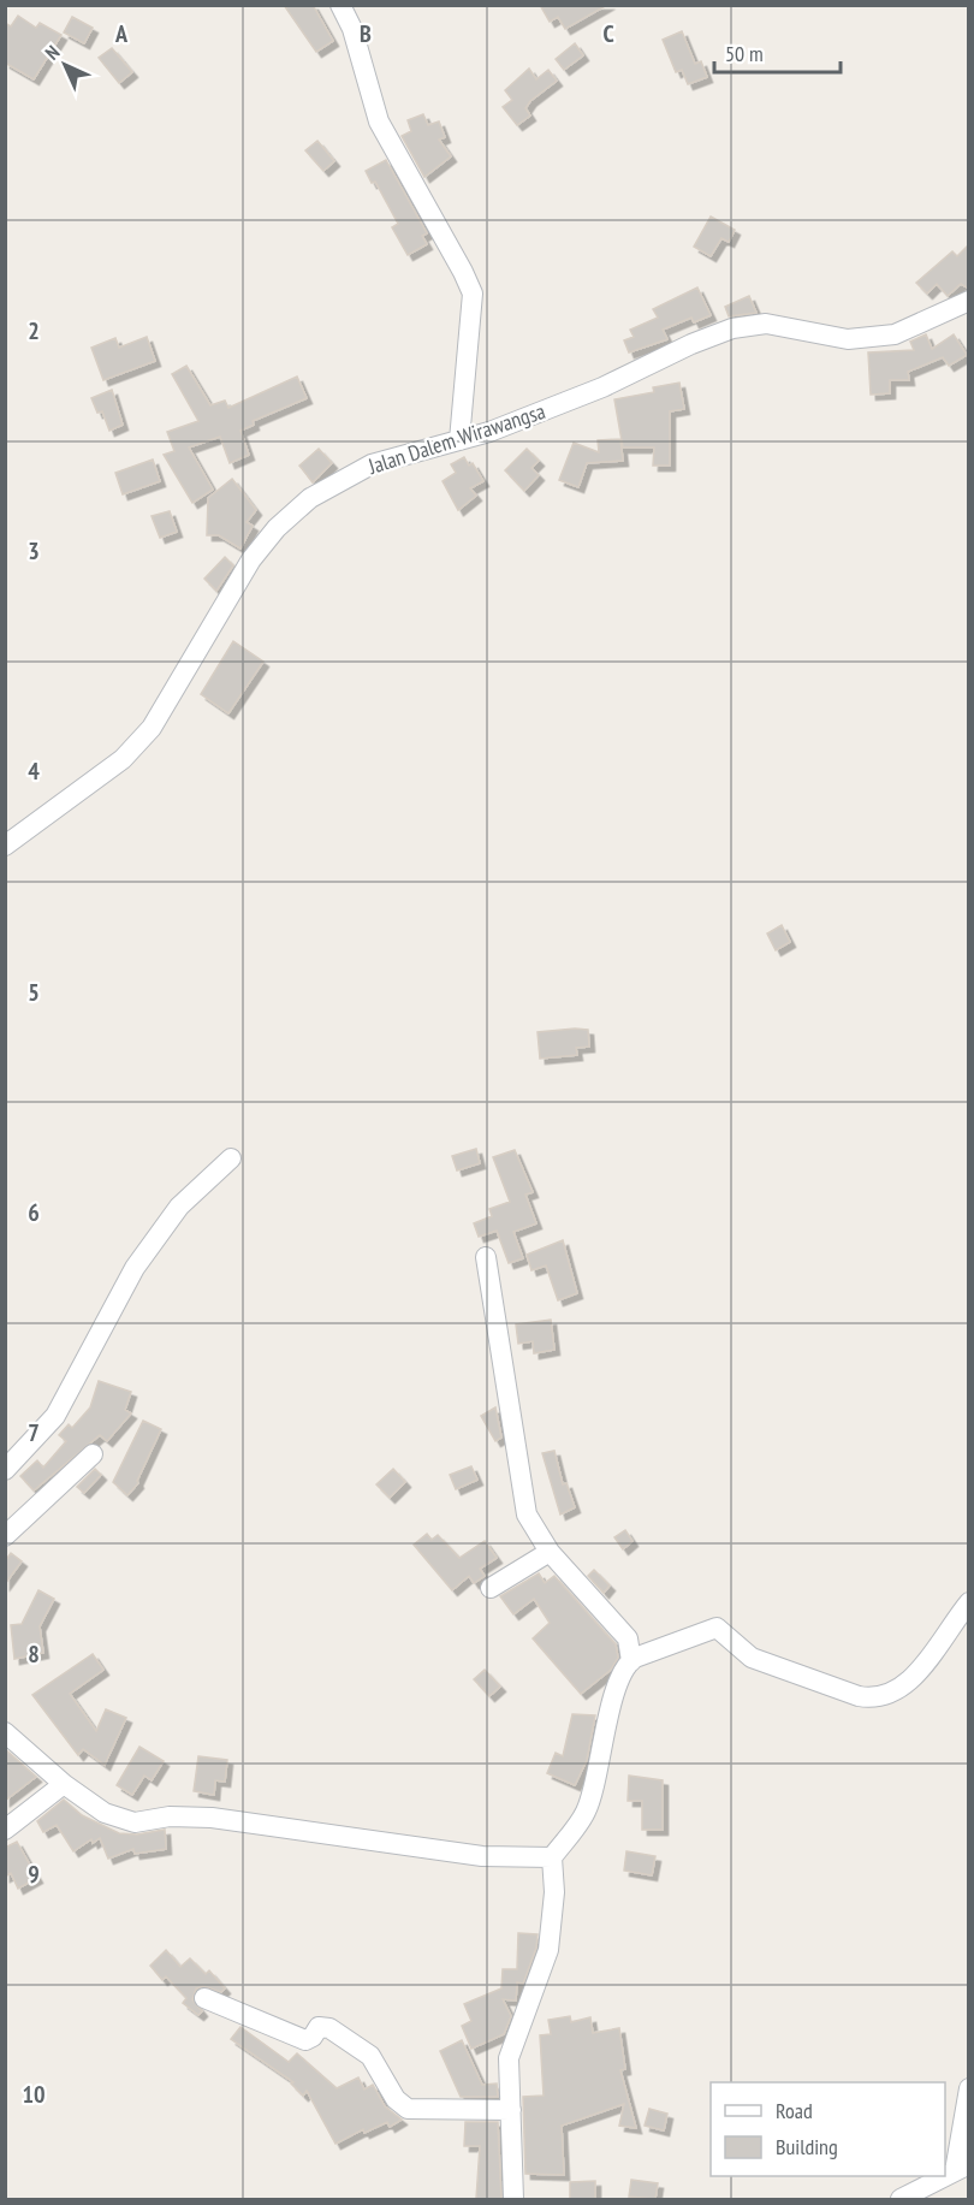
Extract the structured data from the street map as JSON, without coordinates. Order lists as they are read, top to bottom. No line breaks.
{"streets":{"street":["Jalan Dalem Wirawangsa"]},"legend":["Road","Building"],"scale_bar":"50 m","north":"top left","grid":{"columns":["A","B","C"],"rows":["2","3","4","5","6","7","8","9","10"]}}
